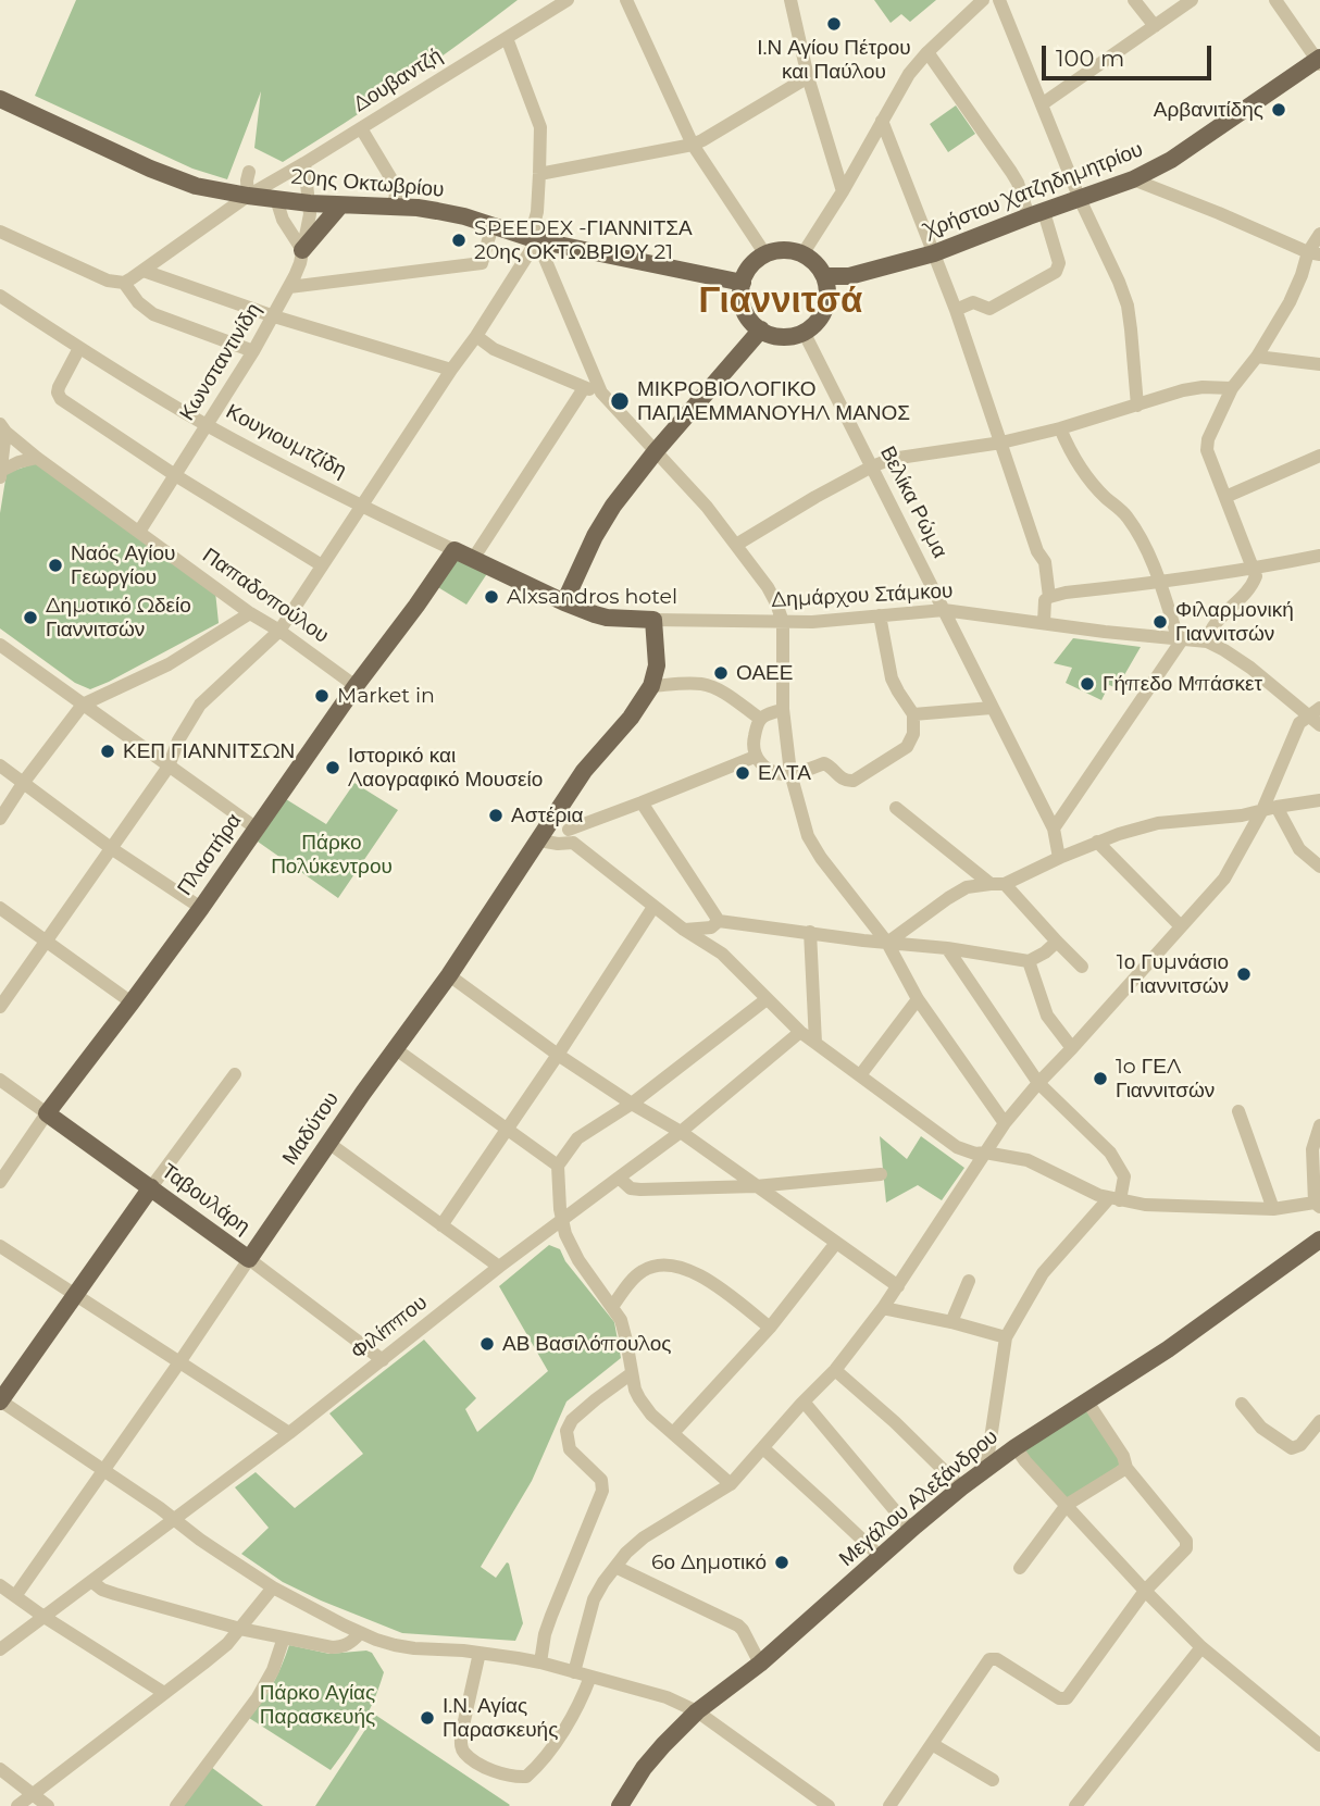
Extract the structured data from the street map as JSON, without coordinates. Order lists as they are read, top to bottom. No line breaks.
{"streets":{"main road":["20ης Οκτωβρίου","Χρήστου Χατζηδημητρίου","Κουγιουμτζίδη","Πλαστήρα","Μαδύτου","Ταβουλάρη","Μεγάλου Αλεξάνδρου"],"street":["Δουβαντζή","Κωνσταντινίδη","Βελίκα Ρώμα","Παπαδοπούλου","Δημάρχου Στάμκου","Φιλίππου"]},"crossings":[["Δουβαντζή","20ης Οκτωβρίου"],["Δουβαντζή","Κωνσταντινίδη"],["20ης Οκτωβρίου","Χρήστου Χατζηδημητρίου"],["20ης Οκτωβρίου","Κωνσταντινίδη"],["20ης Οκτωβρίου","Βελίκα Ρώμα"],["Χρήστου Χατζηδημητρίου","Βελίκα Ρώμα"],["Κωνσταντινίδη","Κουγιουμτζίδη"],["Κωνσταντινίδη","Παπαδοπούλου"],["Κουγιουμτζίδη","Δημάρχου Στάμκου"],["Κουγιουμτζίδη","Πλαστήρα"],["Βελίκα Ρώμα","Δημάρχου Στάμκου"],["Παπαδοπούλου","Πλαστήρα"],["Πλαστήρα","Ταβουλάρη"],["Μαδύτου","Ταβουλάρη"],["Ταβουλάρη","Φιλίππου"]],"districts":["Γιαννιτσά"],"parks":["Πάρκο Πολύκεντρου","Πάρκο Αγίας Παρασκευής"],"places":["Ι.Ν Αγίου Πέτρου και Παύλου","Αρβανιτίδης","SPEEDEX -ΓΙΑΝΝΙΤΣΑ 20ης ΟΚΤΩΒΡΙΟΥ 21","ΜΙΚΡΟΒΙΟΛΟΓΙΚΟ ΠΑΠΑΕΜΜΑΝΟΥΗΛ ΜΑΝΟΣ","Ναός Αγίου Γεωργίου","Alxsandros hotel","Δημοτικό Ωδείο Γιαννιτσών","Φιλαρμονική Γιαννιτσών","ΟΑΕΕ","Γήπεδο Μπάσκετ","Market in","ΚΕΠ ΓΙΑΝΝΙΤΣΩΝ","Ιστορικό και Λαογραφικό Μουσείο","ΕΛΤΑ","Αστέρια","1ο Γυμνάσιο Γιαννιτσών","1o ΓΕΛ Γιαννιτσών","ΑΒ Βασιλόπουλος","6ο Δημοτικό","Ι.Ν. Αγίας Παρασκευής"],"scale_bar":"100 m"}
